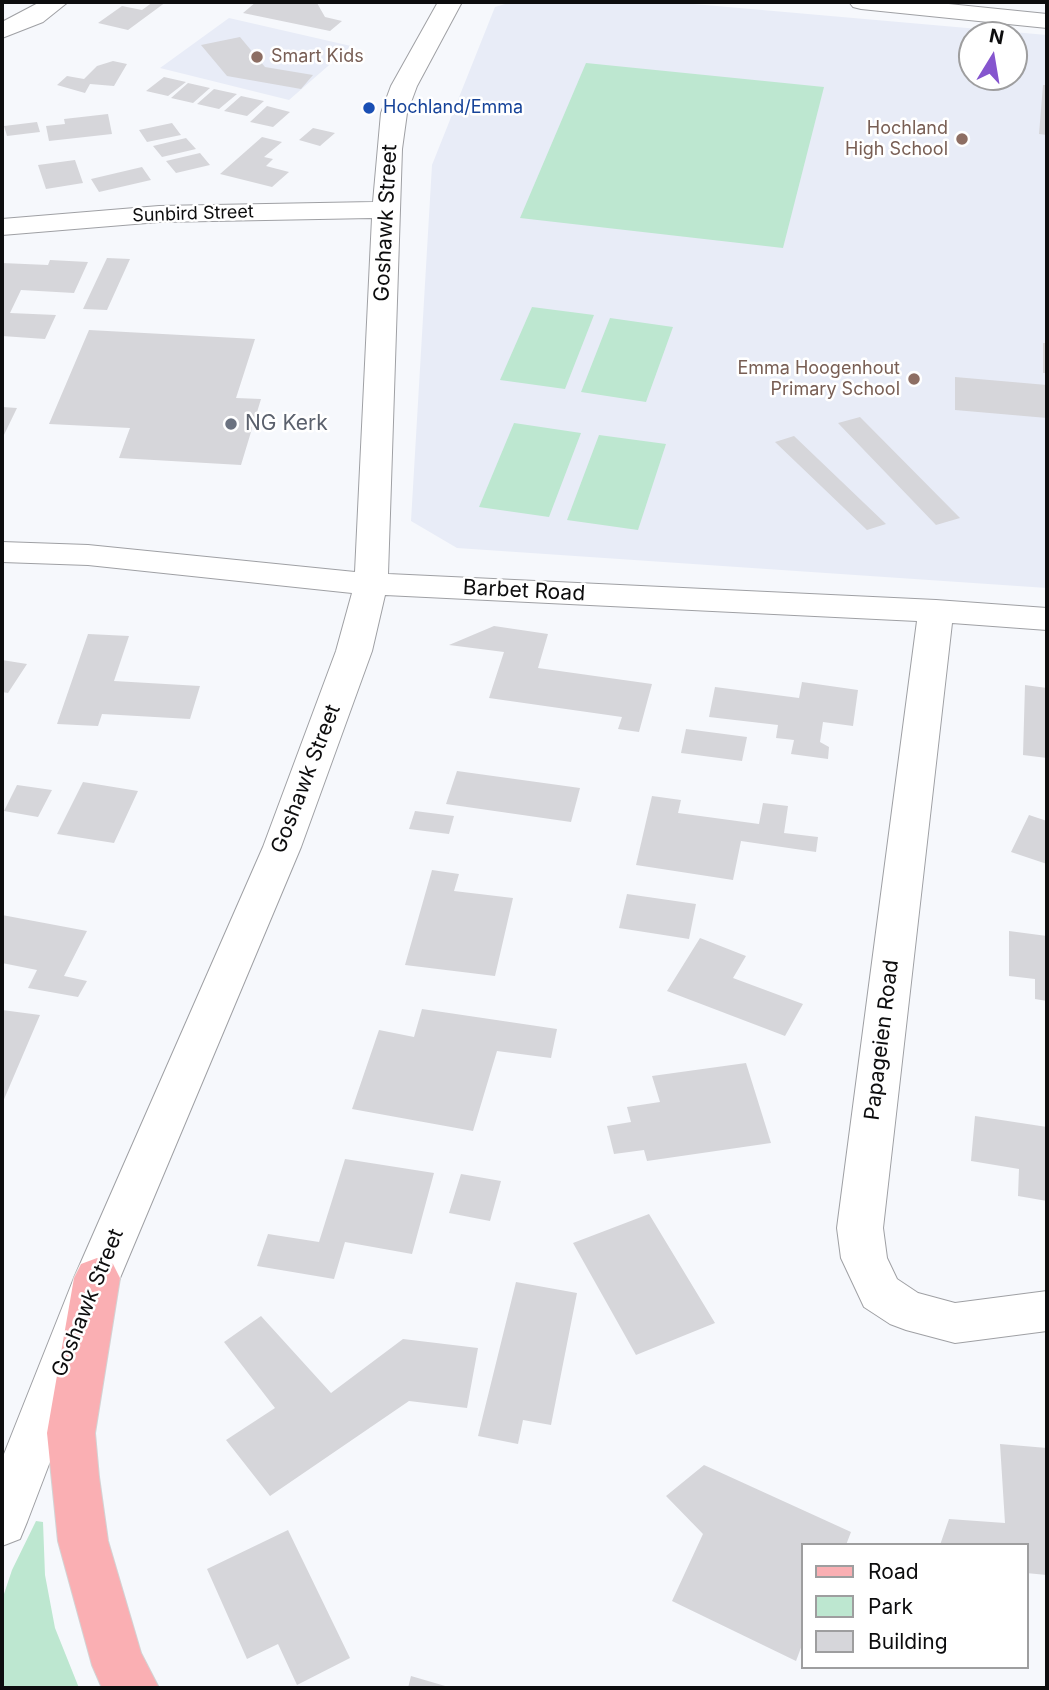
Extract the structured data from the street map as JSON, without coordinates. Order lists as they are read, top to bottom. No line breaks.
{"streets":{"street":["Sunbird Street","Goshawk Street","Barbet Road","Papageien Road"]},"crossings":[["Sunbird Street","Goshawk Street"],["Goshawk Street","Barbet Road"],["Barbet Road","Papageien Road"]],"places":["Smart Kids","Hochland/Emma","Hochland High School","Emma Hoogenhout Primary School","NG Kerk"],"legend":["Road","Park","Building"],"north":"top"}
